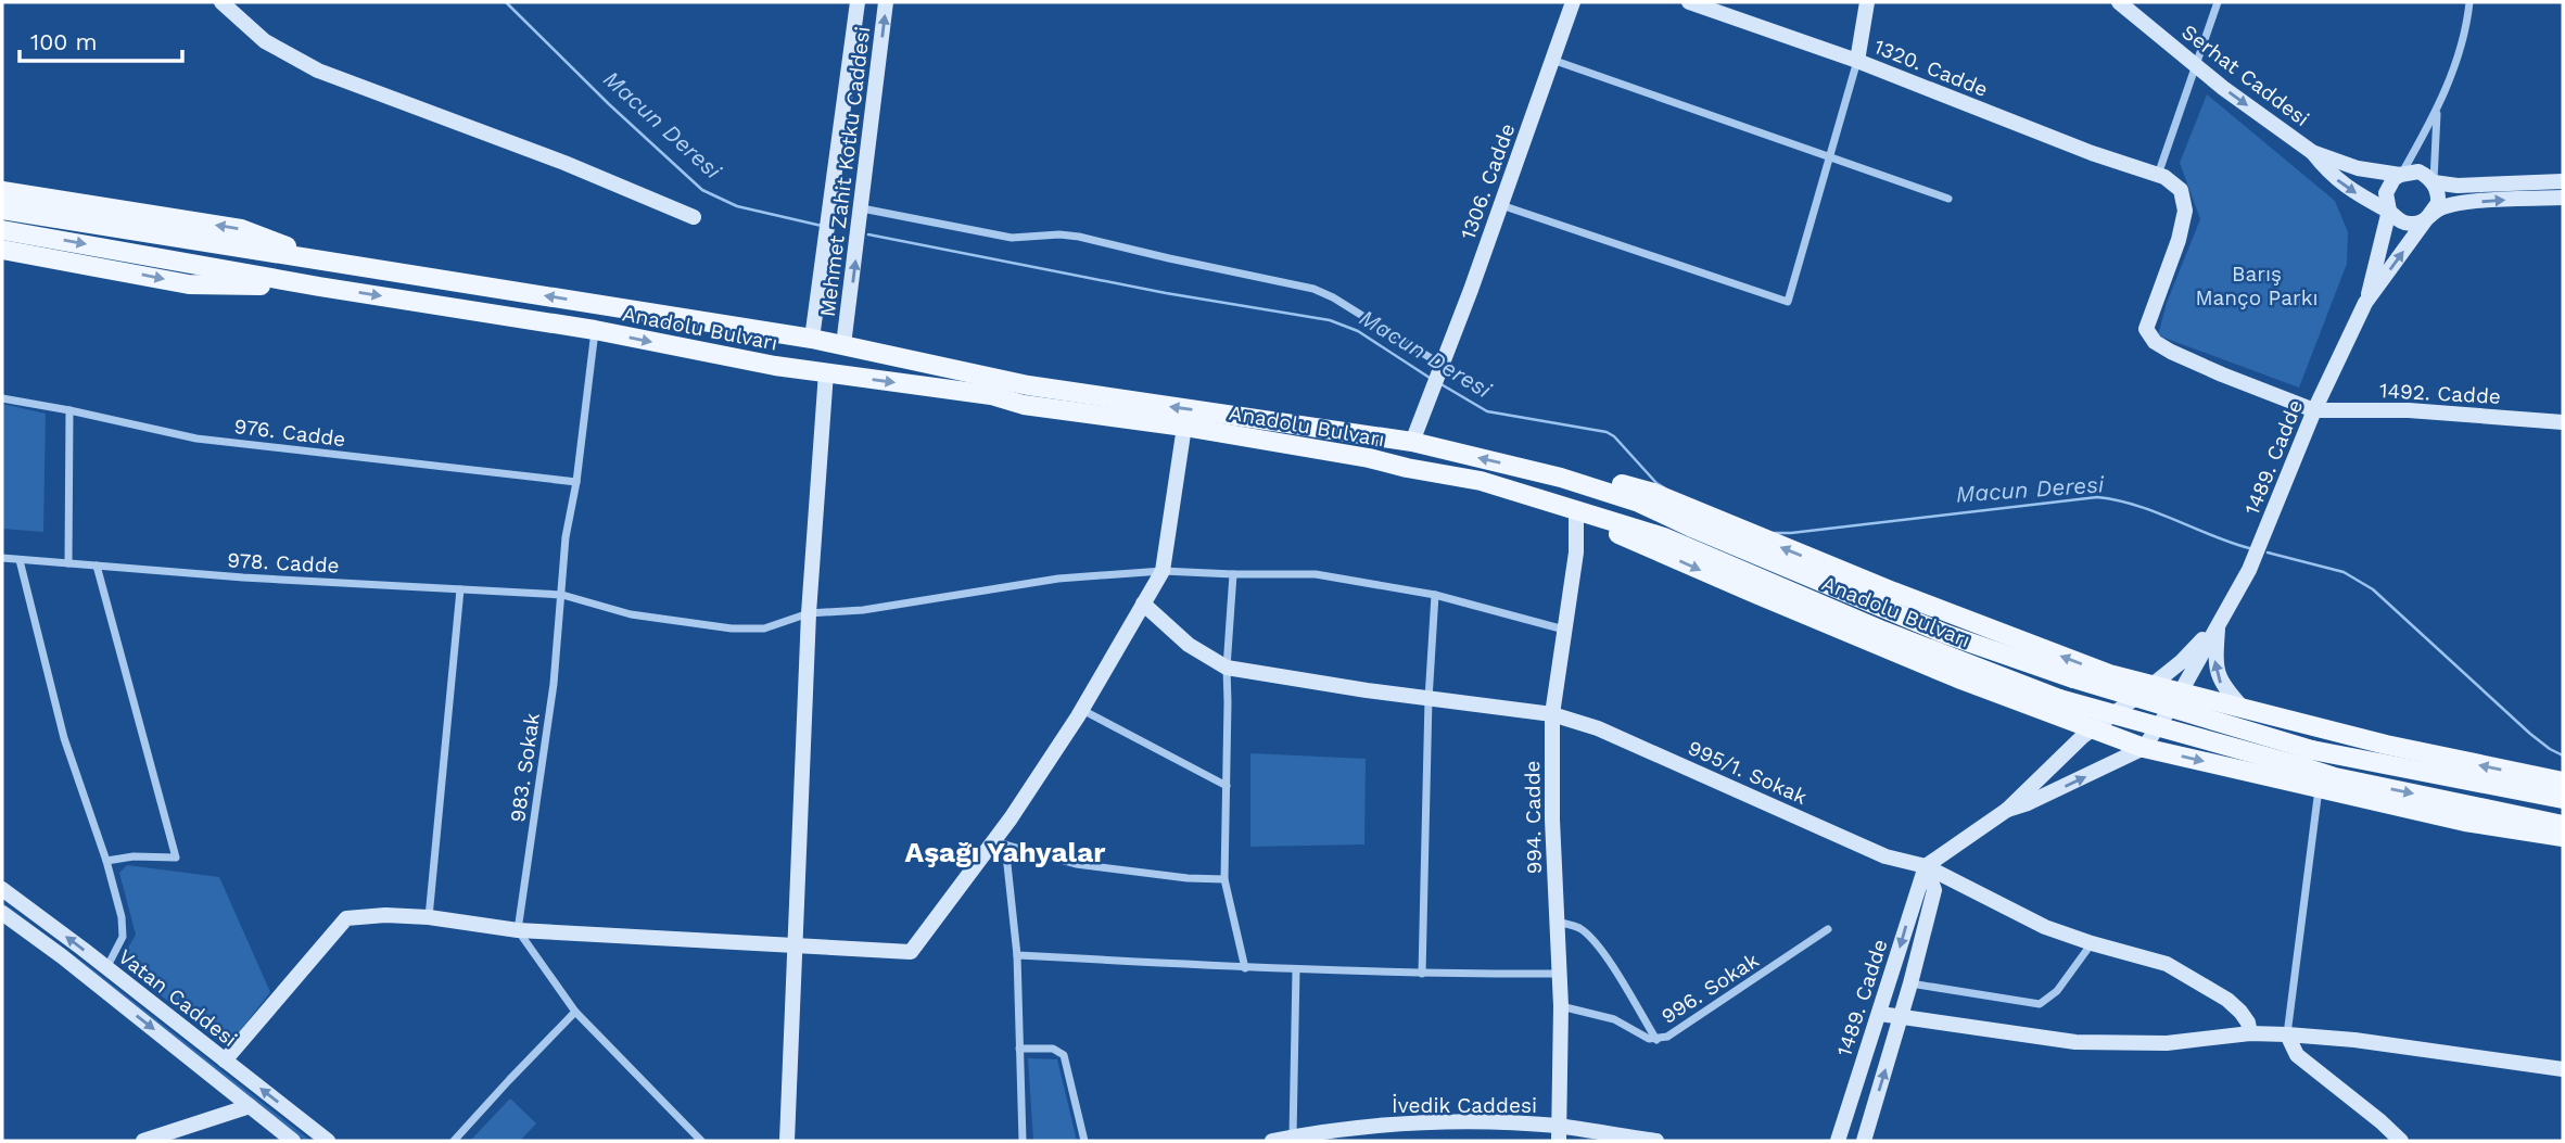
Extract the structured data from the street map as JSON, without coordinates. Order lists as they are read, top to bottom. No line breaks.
{"streets":{"main road":["Anadolu Bulvarı"],"street":["1320. Cadde","Serhat Caddesi","Mehmet Zahit Kotku Caddesi","1306. Cadde","1492. Cadde","976. Cadde","1489. Cadde","978. Cadde","983. Sokak","995/1. Sokak","994. Cadde","996. Sokak","Vatan Caddesi","İvedik Caddesi"]},"crossings":[["Mehmet Zahit Kotku Caddesi","Anadolu Bulvarı"],["1306. Cadde","Anadolu Bulvarı"],["Anadolu Bulvarı","983. Sokak"],["Anadolu Bulvarı","994. Cadde"],["1492. Cadde","1489. Cadde"],["976. Cadde","983. Sokak"],["1489. Cadde","995/1. Sokak"],["978. Cadde","983. Sokak"],["978. Cadde","994. Cadde"],["995/1. Sokak","994. Cadde"],["994. Cadde","996. Sokak"],["994. Cadde","İvedik Caddesi"]],"one_way":["Serhat Caddesi"],"districts":["Aşağı Yahyalar"],"water":["Macun Deresi"],"parks":["Barış Manço Parkı"],"scale_bar":"100 m"}
